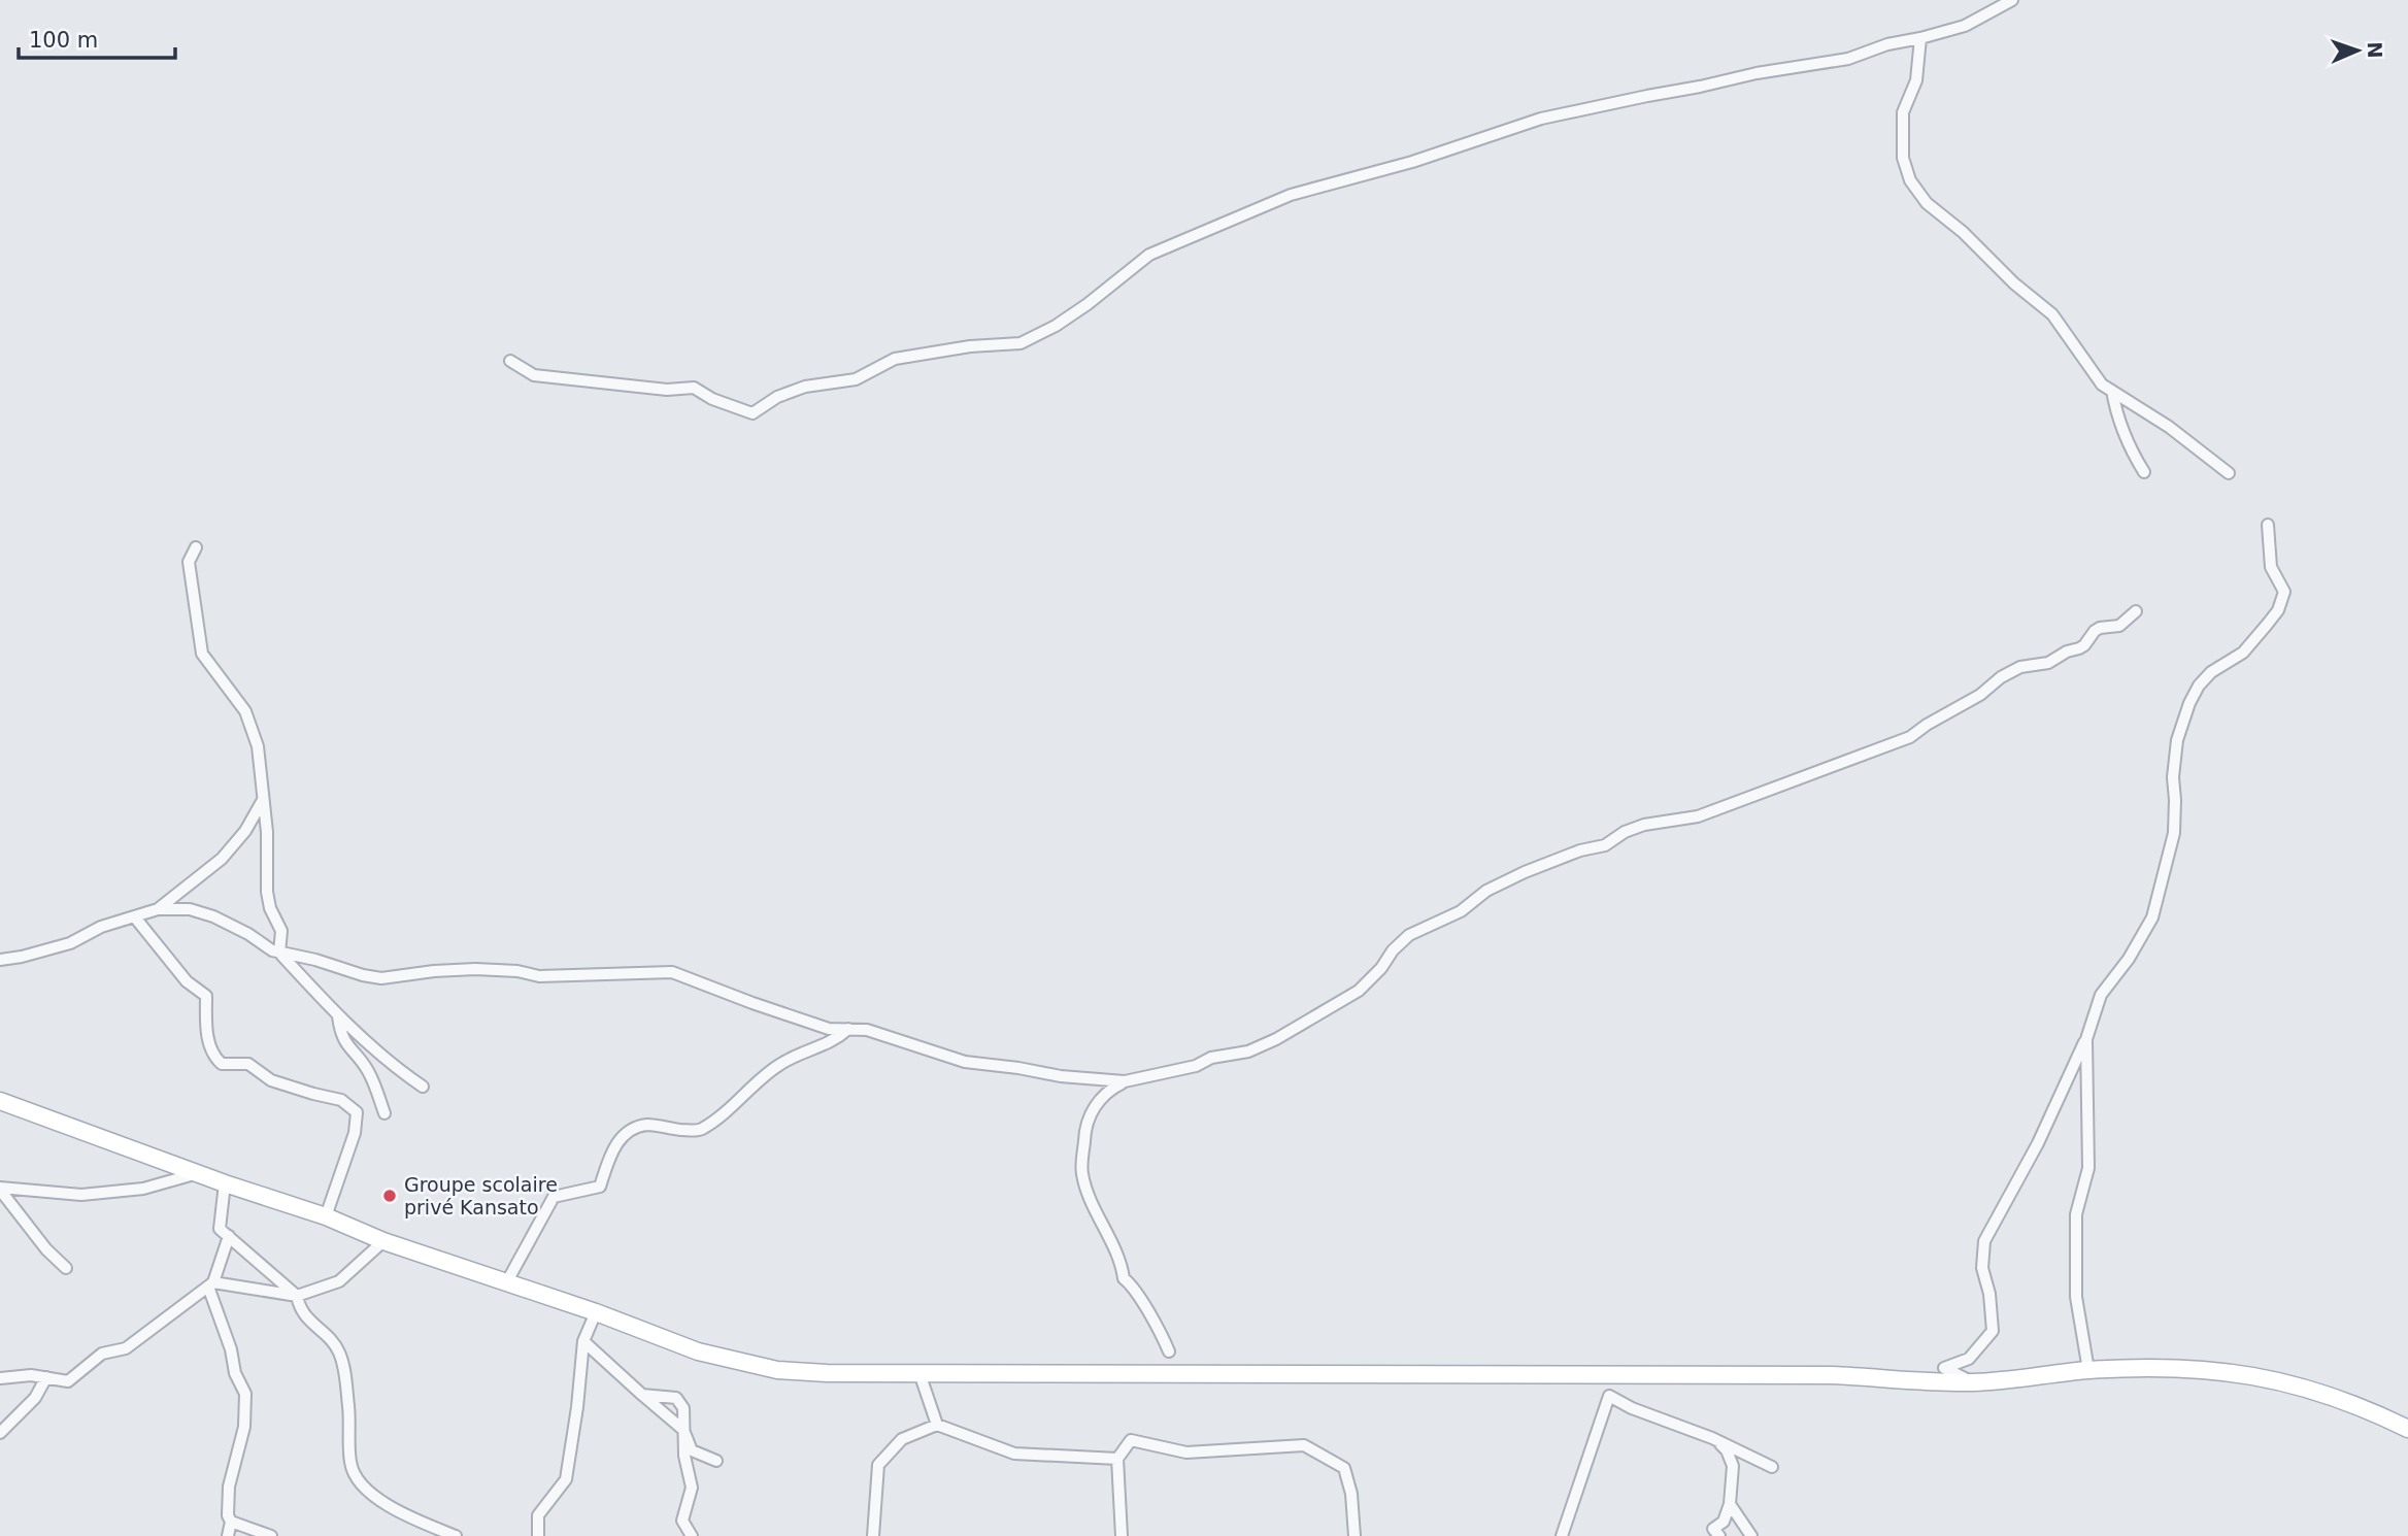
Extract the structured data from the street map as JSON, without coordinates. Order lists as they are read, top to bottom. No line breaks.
{"places":["Groupe scolaire privé Kansato"],"scale_bar":"100 m","north":"right"}
